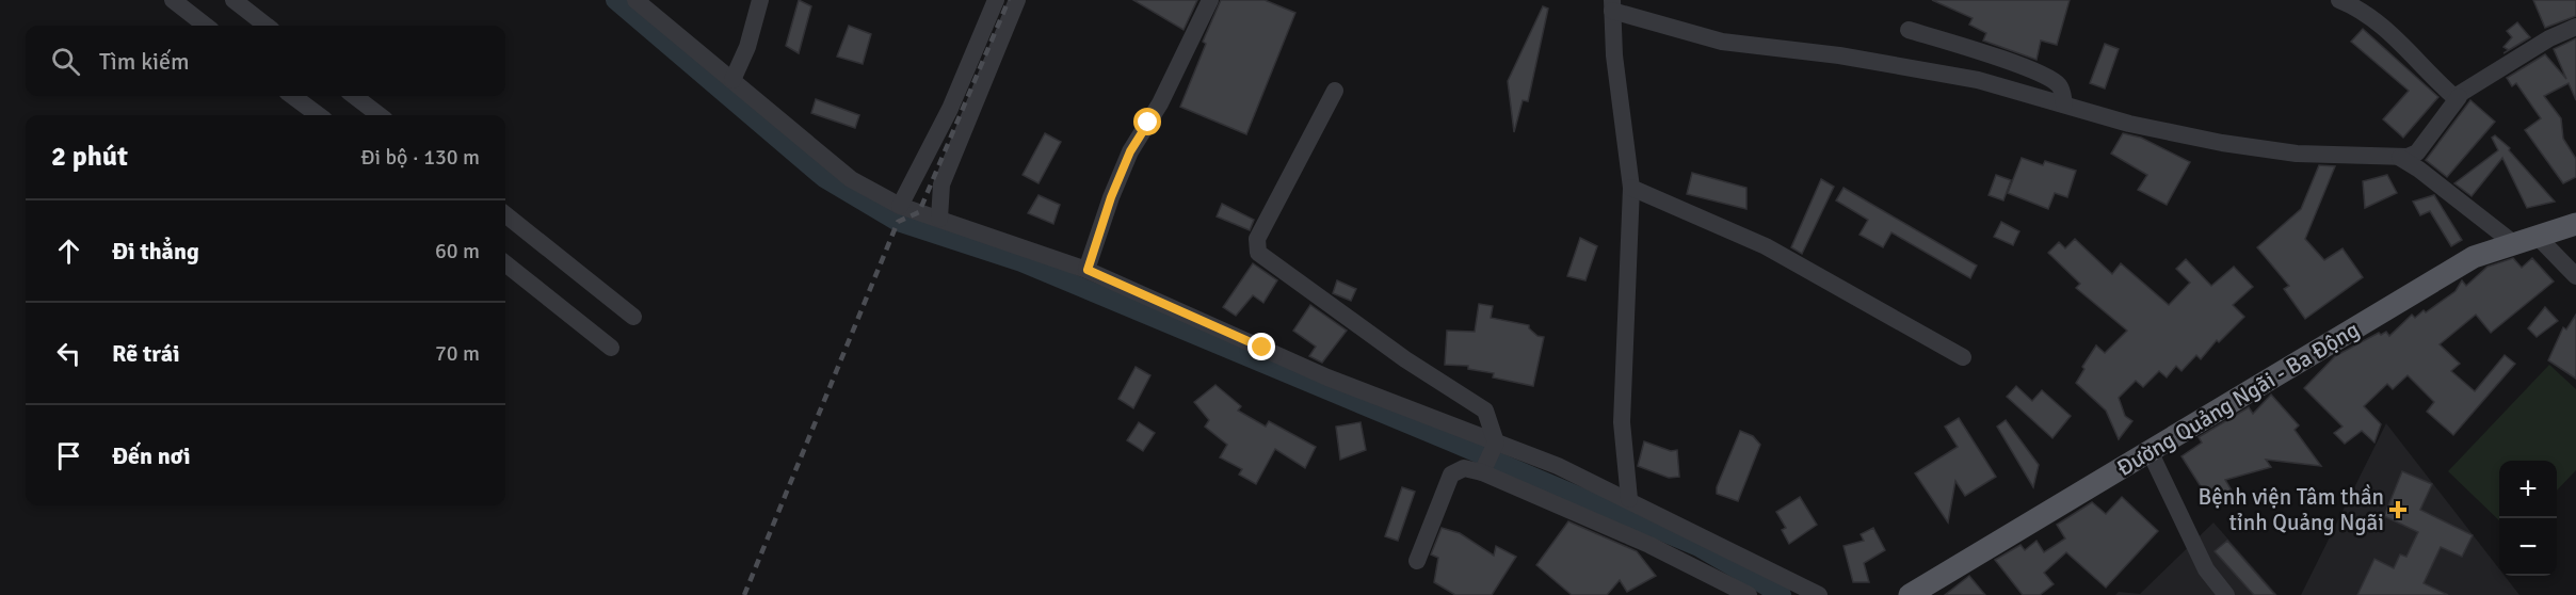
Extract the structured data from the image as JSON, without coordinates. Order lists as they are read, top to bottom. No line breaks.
{"streets":{"main road":["Đường Quảng Ngãi - Ba Động"]},"places":{"health":["Bệnh viện Tâm thần tỉnh Quảng Ngãi"]},"page":{"search":"Tìm kiếm","heading":["2 phút","Đi bộ · 130 m"],"list":[["Đi thẳng","60 m"],["Rẽ trái","70 m"],"Đến nơi"],"map_buttons":["+","−"]}}
